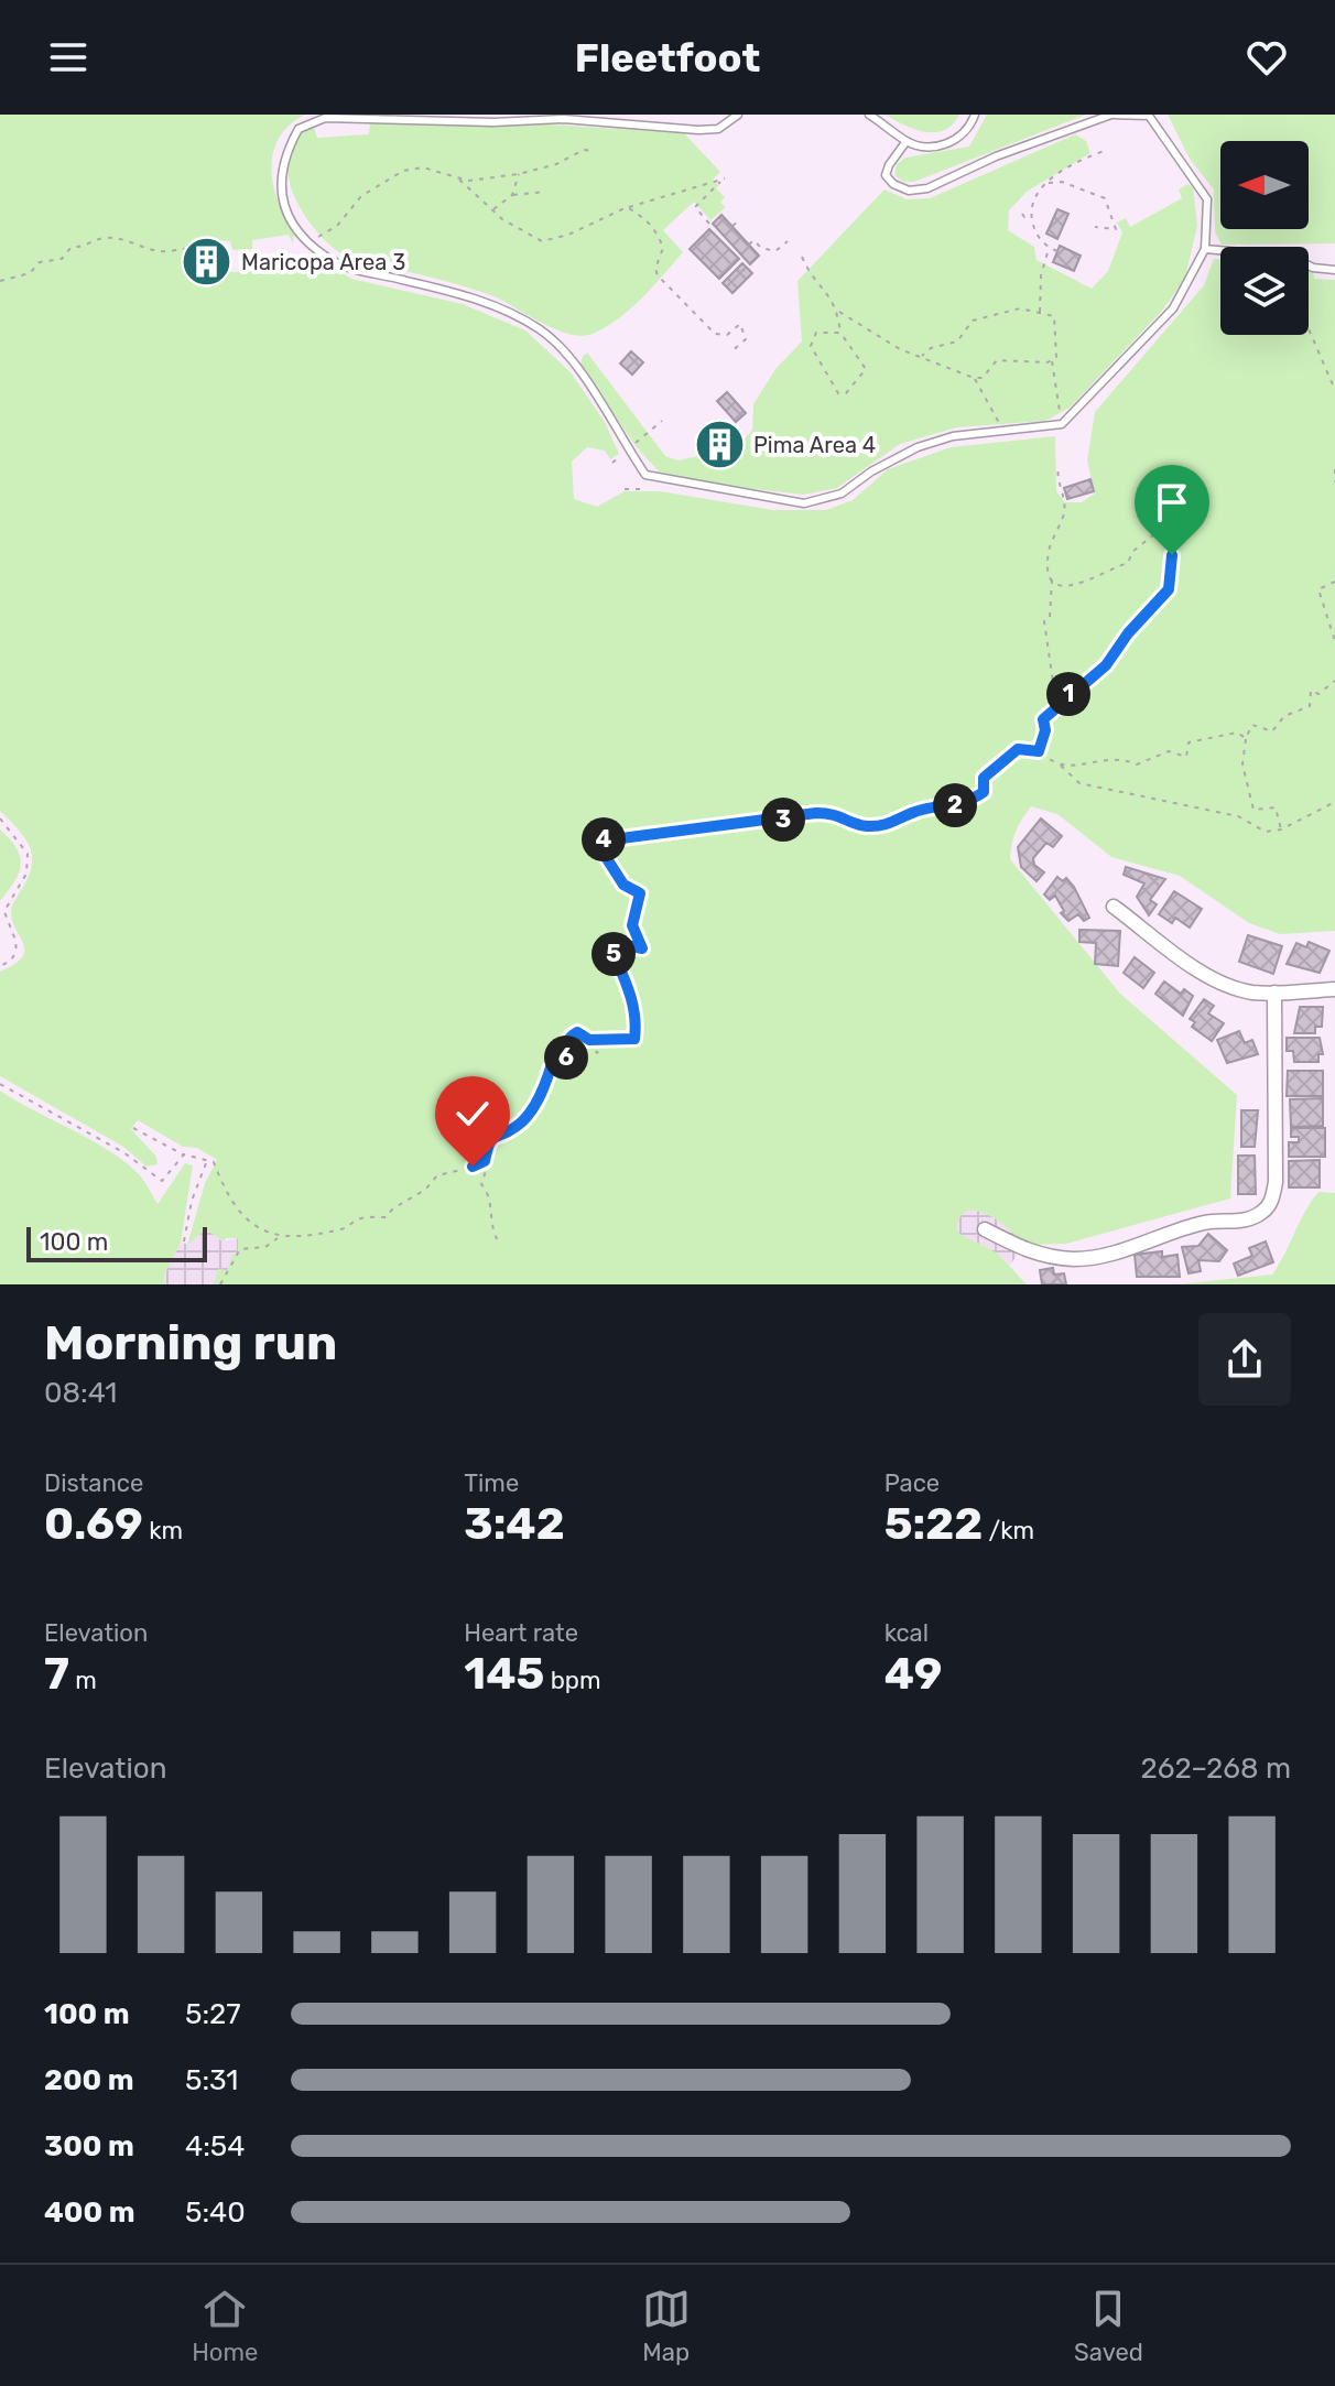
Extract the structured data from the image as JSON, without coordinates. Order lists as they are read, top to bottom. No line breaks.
{"places":{"building":["Maricopa Area 3","Pima Area 4"]},"scale_bar":"100 m","north":"left","page":{"header":"Fleetfoot","pins":["1","2","3","4","5","6"],"scale":"100 m","heading":["Morning run","08:41"],"stats":[["Distance","0.69 km"],["Time","3:42"],["Pace","5:22 /km"],["Elevation","7 m"],["Heart rate","145 bpm"],["kcal","49"]],"chart":["Elevation","262–268 m"],"list":[{"name":"100 m","note":"5:27"},{"name":"200 m","note":"5:31"},{"name":"300 m","note":"4:54"},{"name":"400 m","note":"5:40"}],"tabs":["Home","Map","Saved"]}}
